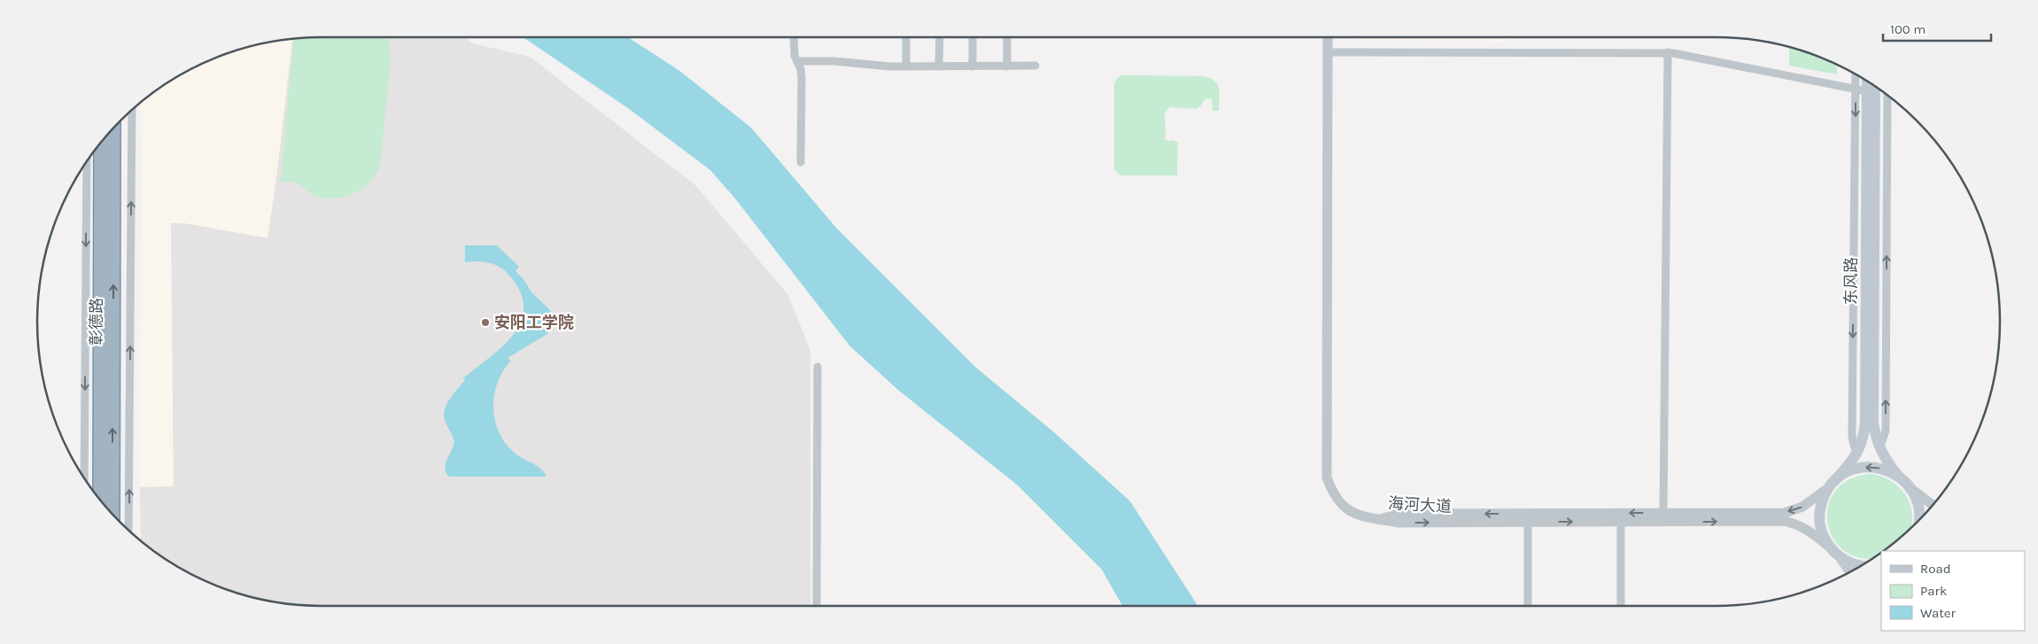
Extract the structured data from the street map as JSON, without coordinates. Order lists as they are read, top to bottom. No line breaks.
{"streets":{"highway":["彰德路"],"main road":["东风路"],"street":["海河大道"]},"crossings":[["东风路","海河大道"]],"places":["安阳工学院"],"legend":["Road","Park","Water"],"scale_bar":"100 m"}
